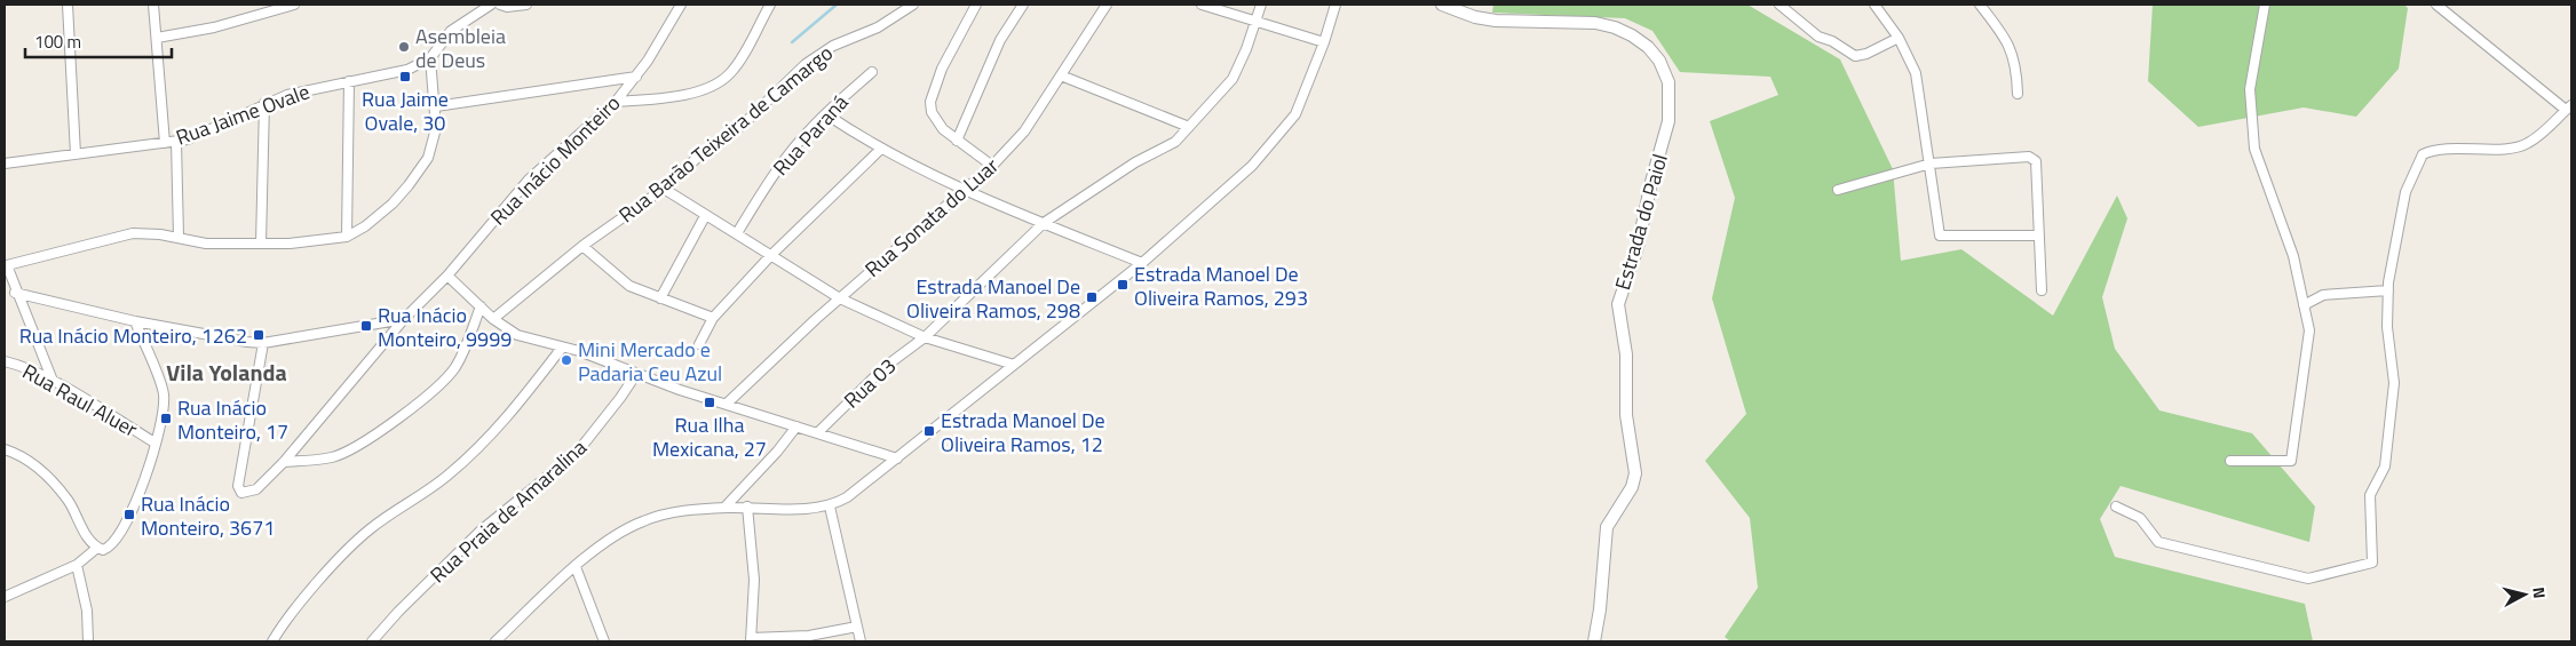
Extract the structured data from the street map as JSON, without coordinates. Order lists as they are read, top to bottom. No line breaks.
{"streets":{"street":["Rua Jaime Ovale","Rua Barão Teixeira de Camargo","Rua Paraná","Rua Inácio Monteiro","Rua Sonata do Luar","Estrada do Paiol","Rua 03","Rua Raul Aluer","Rua Praia de Amaralina"]},"districts":["Vila Yolanda"],"places":{"other":["Asembleia de Deus","Mini Mercado e Padaria Ceu Azul"],"transit":["Rua Jaime Ovale, 30","Estrada Manoel De Oliveira Ramos, 293","Estrada Manoel De Oliveira Ramos, 298","Rua Inácio Monteiro, 9999","Rua Inácio Monteiro, 1262","Rua Ilha Mexicana, 27","Rua Inácio Monteiro, 17","Estrada Manoel De Oliveira Ramos, 12","Rua Inácio Monteiro, 3671"]},"scale_bar":"100 m","north":"right"}
